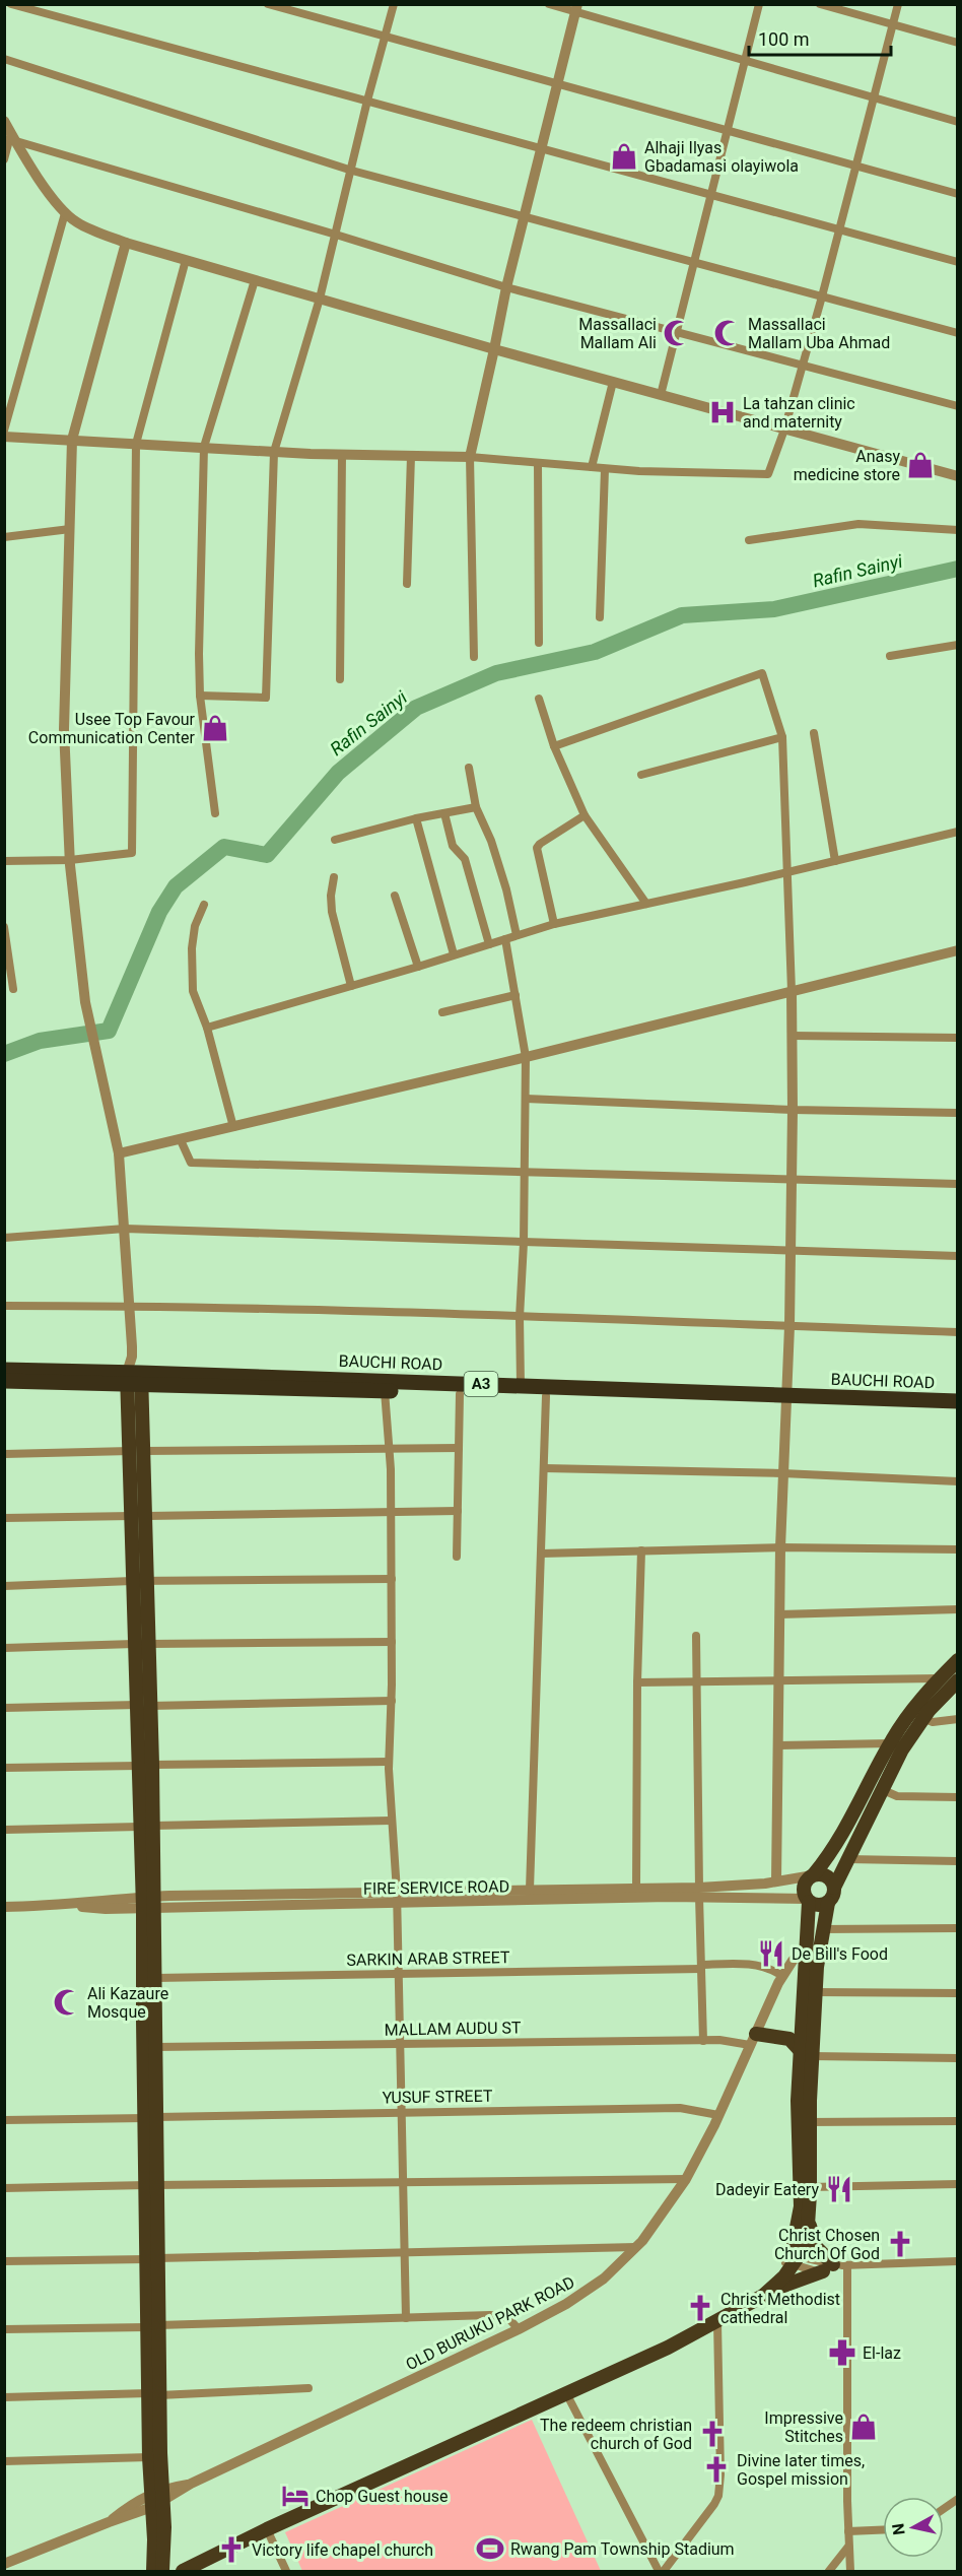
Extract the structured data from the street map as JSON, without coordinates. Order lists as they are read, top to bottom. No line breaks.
{"streets":{"highway":["BAUCHI ROAD","A3"],"street":["FIRE SERVICE ROAD","SARKIN ARAB STREET","MALLAM AUDU ST","YUSUF STREET","OLD BURUKU PARK ROAD"]},"crossings":[["SARKIN ARAB STREET","OLD BURUKU PARK ROAD"],["MALLAM AUDU ST","OLD BURUKU PARK ROAD"],["YUSUF STREET","OLD BURUKU PARK ROAD"]],"water":["Rafin Sainyi"],"places":{"shop":["Alhaji Ilyas Gbadamasi olayiwola","Anasy medicine store","Usee Top Favour Communication Center","Impressive Stitches"],"mosque":["Massallaci Mallam Ali","Massallaci Mallam Uba Ahmad","Ali Kazaure Mosque"],"hospital":["La tahzan clinic and maternity"],"restaurant":["De Bill's Food","Dadeyir Eatery"],"church":["Christ Chosen Church Of God","Christ Methodist cathedral","The redeem christian church of God","Divine later times, Gospel mission","Victory life chapel church"],"pharmacy":["El-laz"],"hotel":["Chop Guest house"],"sports":["Rwang Pam Township Stadium"]},"scale_bar":"100 m","north":"left"}
